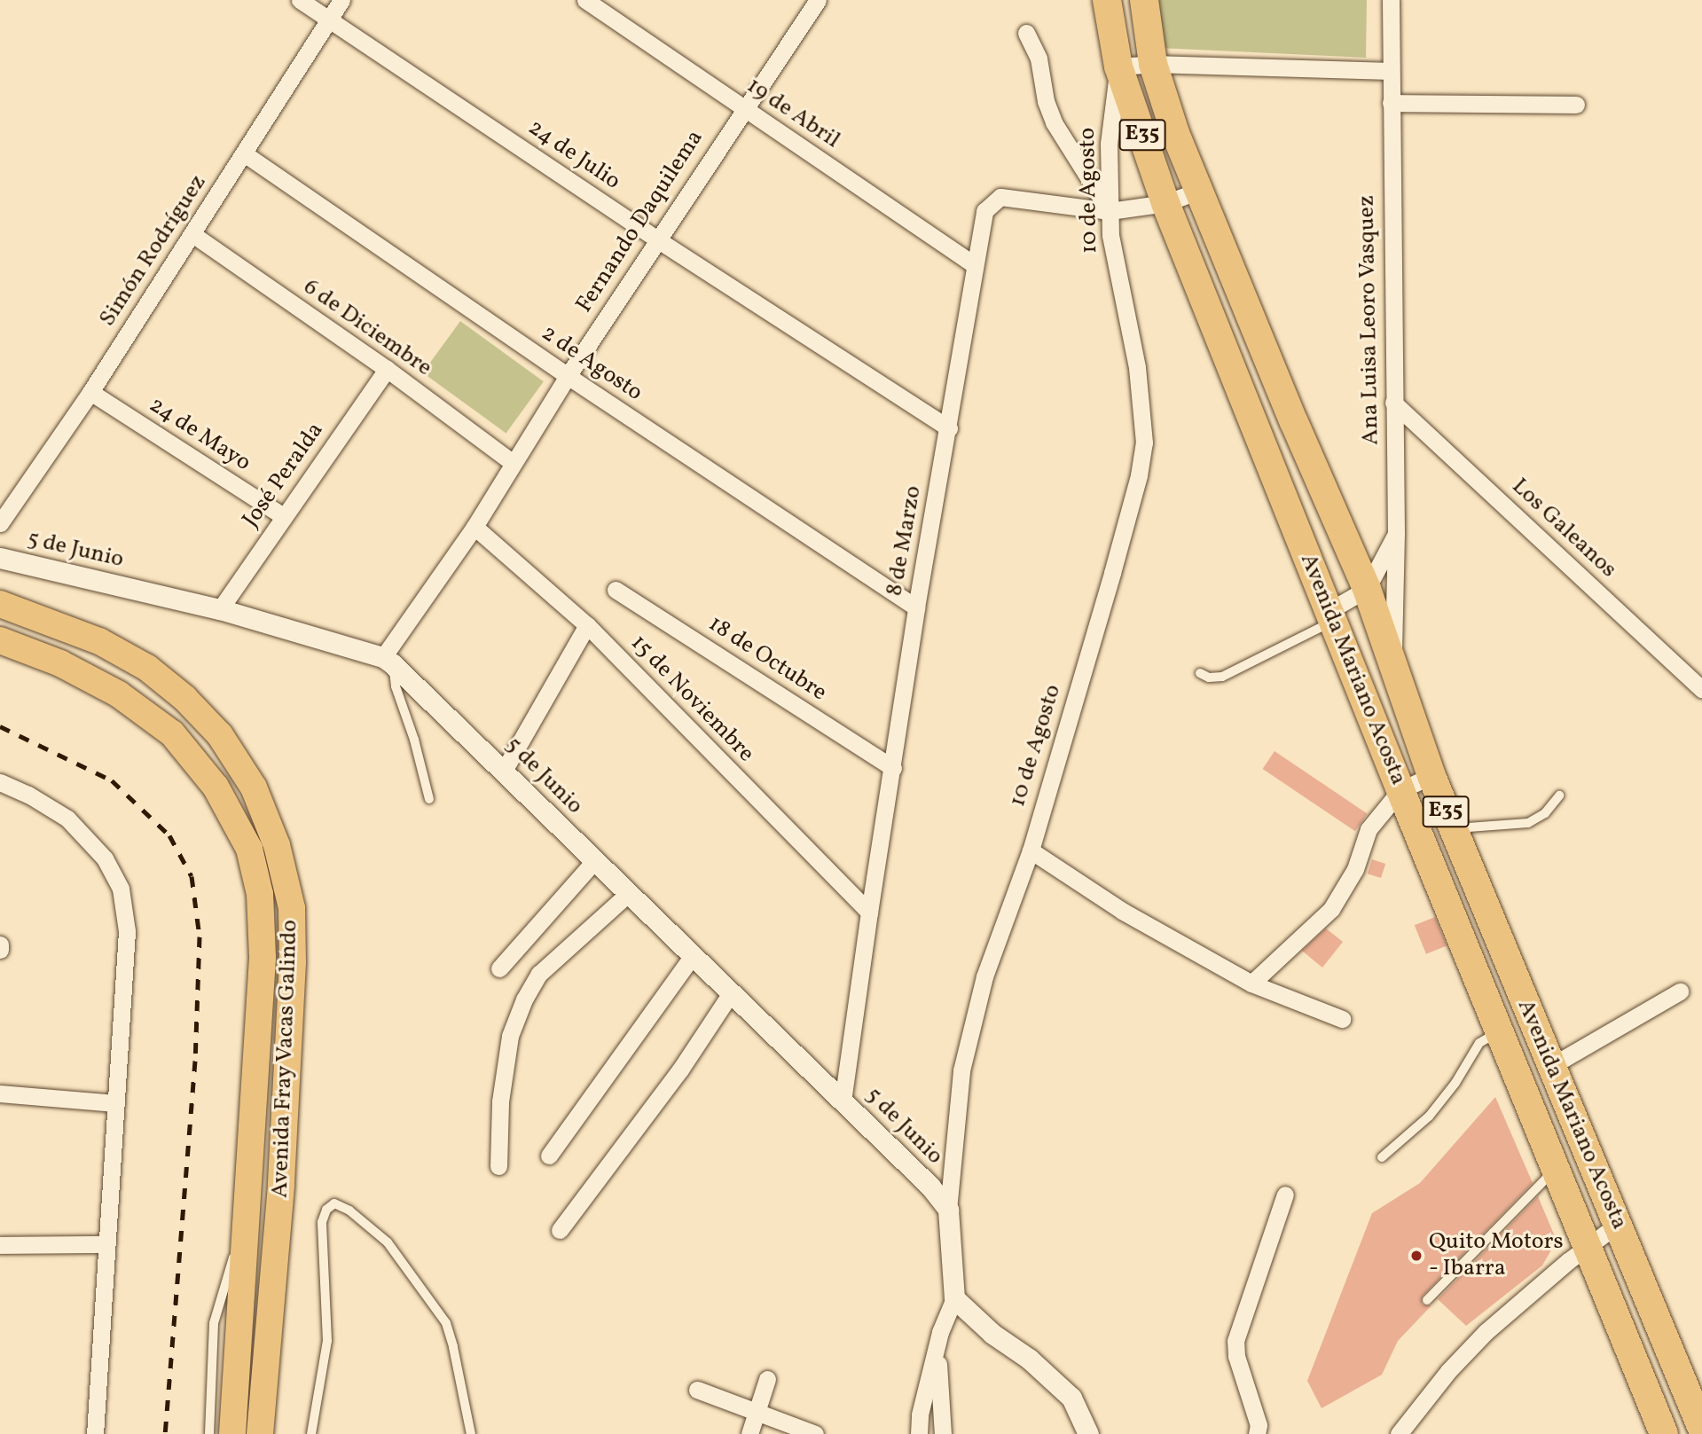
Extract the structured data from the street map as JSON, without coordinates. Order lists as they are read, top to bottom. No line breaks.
{"streets":{"highway":["E35","Avenida Mariano Acosta"],"main road":["Avenida Fray Vacas Galindo"],"street":["19 de Abril","24 de Julio","10 de Agosto","Fernando Daquilema","Simón Rodríguez","Ana Luisa Leoro Vasquez","6 de Diciembre","2 de Agosto","24 de Mayo","José Peralda","Los Galeanos","8 de Marzo","5 de Junio","18 de Octubre","15 de Noviembre"]},"crossings":[["19 de Abril","Fernando Daquilema"],["19 de Abril","8 de Marzo"],["24 de Julio","Fernando Daquilema"],["24 de Julio","Simón Rodríguez"],["24 de Julio","8 de Marzo"],["10 de Agosto","8 de Marzo"],["10 de Agosto","5 de Junio"],["10 de Agosto","Avenida Mariano Acosta"],["Fernando Daquilema","6 de Diciembre"],["Fernando Daquilema","2 de Agosto"],["Fernando Daquilema","5 de Junio"],["Fernando Daquilema","15 de Noviembre"],["Simón Rodríguez","6 de Diciembre"],["Simón Rodríguez","2 de Agosto"],["Simón Rodríguez","24 de Mayo"],["Ana Luisa Leoro Vasquez","Los Galeanos"],["Ana Luisa Leoro Vasquez","Avenida Mariano Acosta"],["6 de Diciembre","José Peralda"],["2 de Agosto","8 de Marzo"],["24 de Mayo","José Peralda"],["José Peralda","5 de Junio"],["8 de Marzo","5 de Junio"],["8 de Marzo","18 de Octubre"],["8 de Marzo","Avenida Mariano Acosta"],["8 de Marzo","15 de Noviembre"]],"places":["Quito Motors - Ibarra"]}
